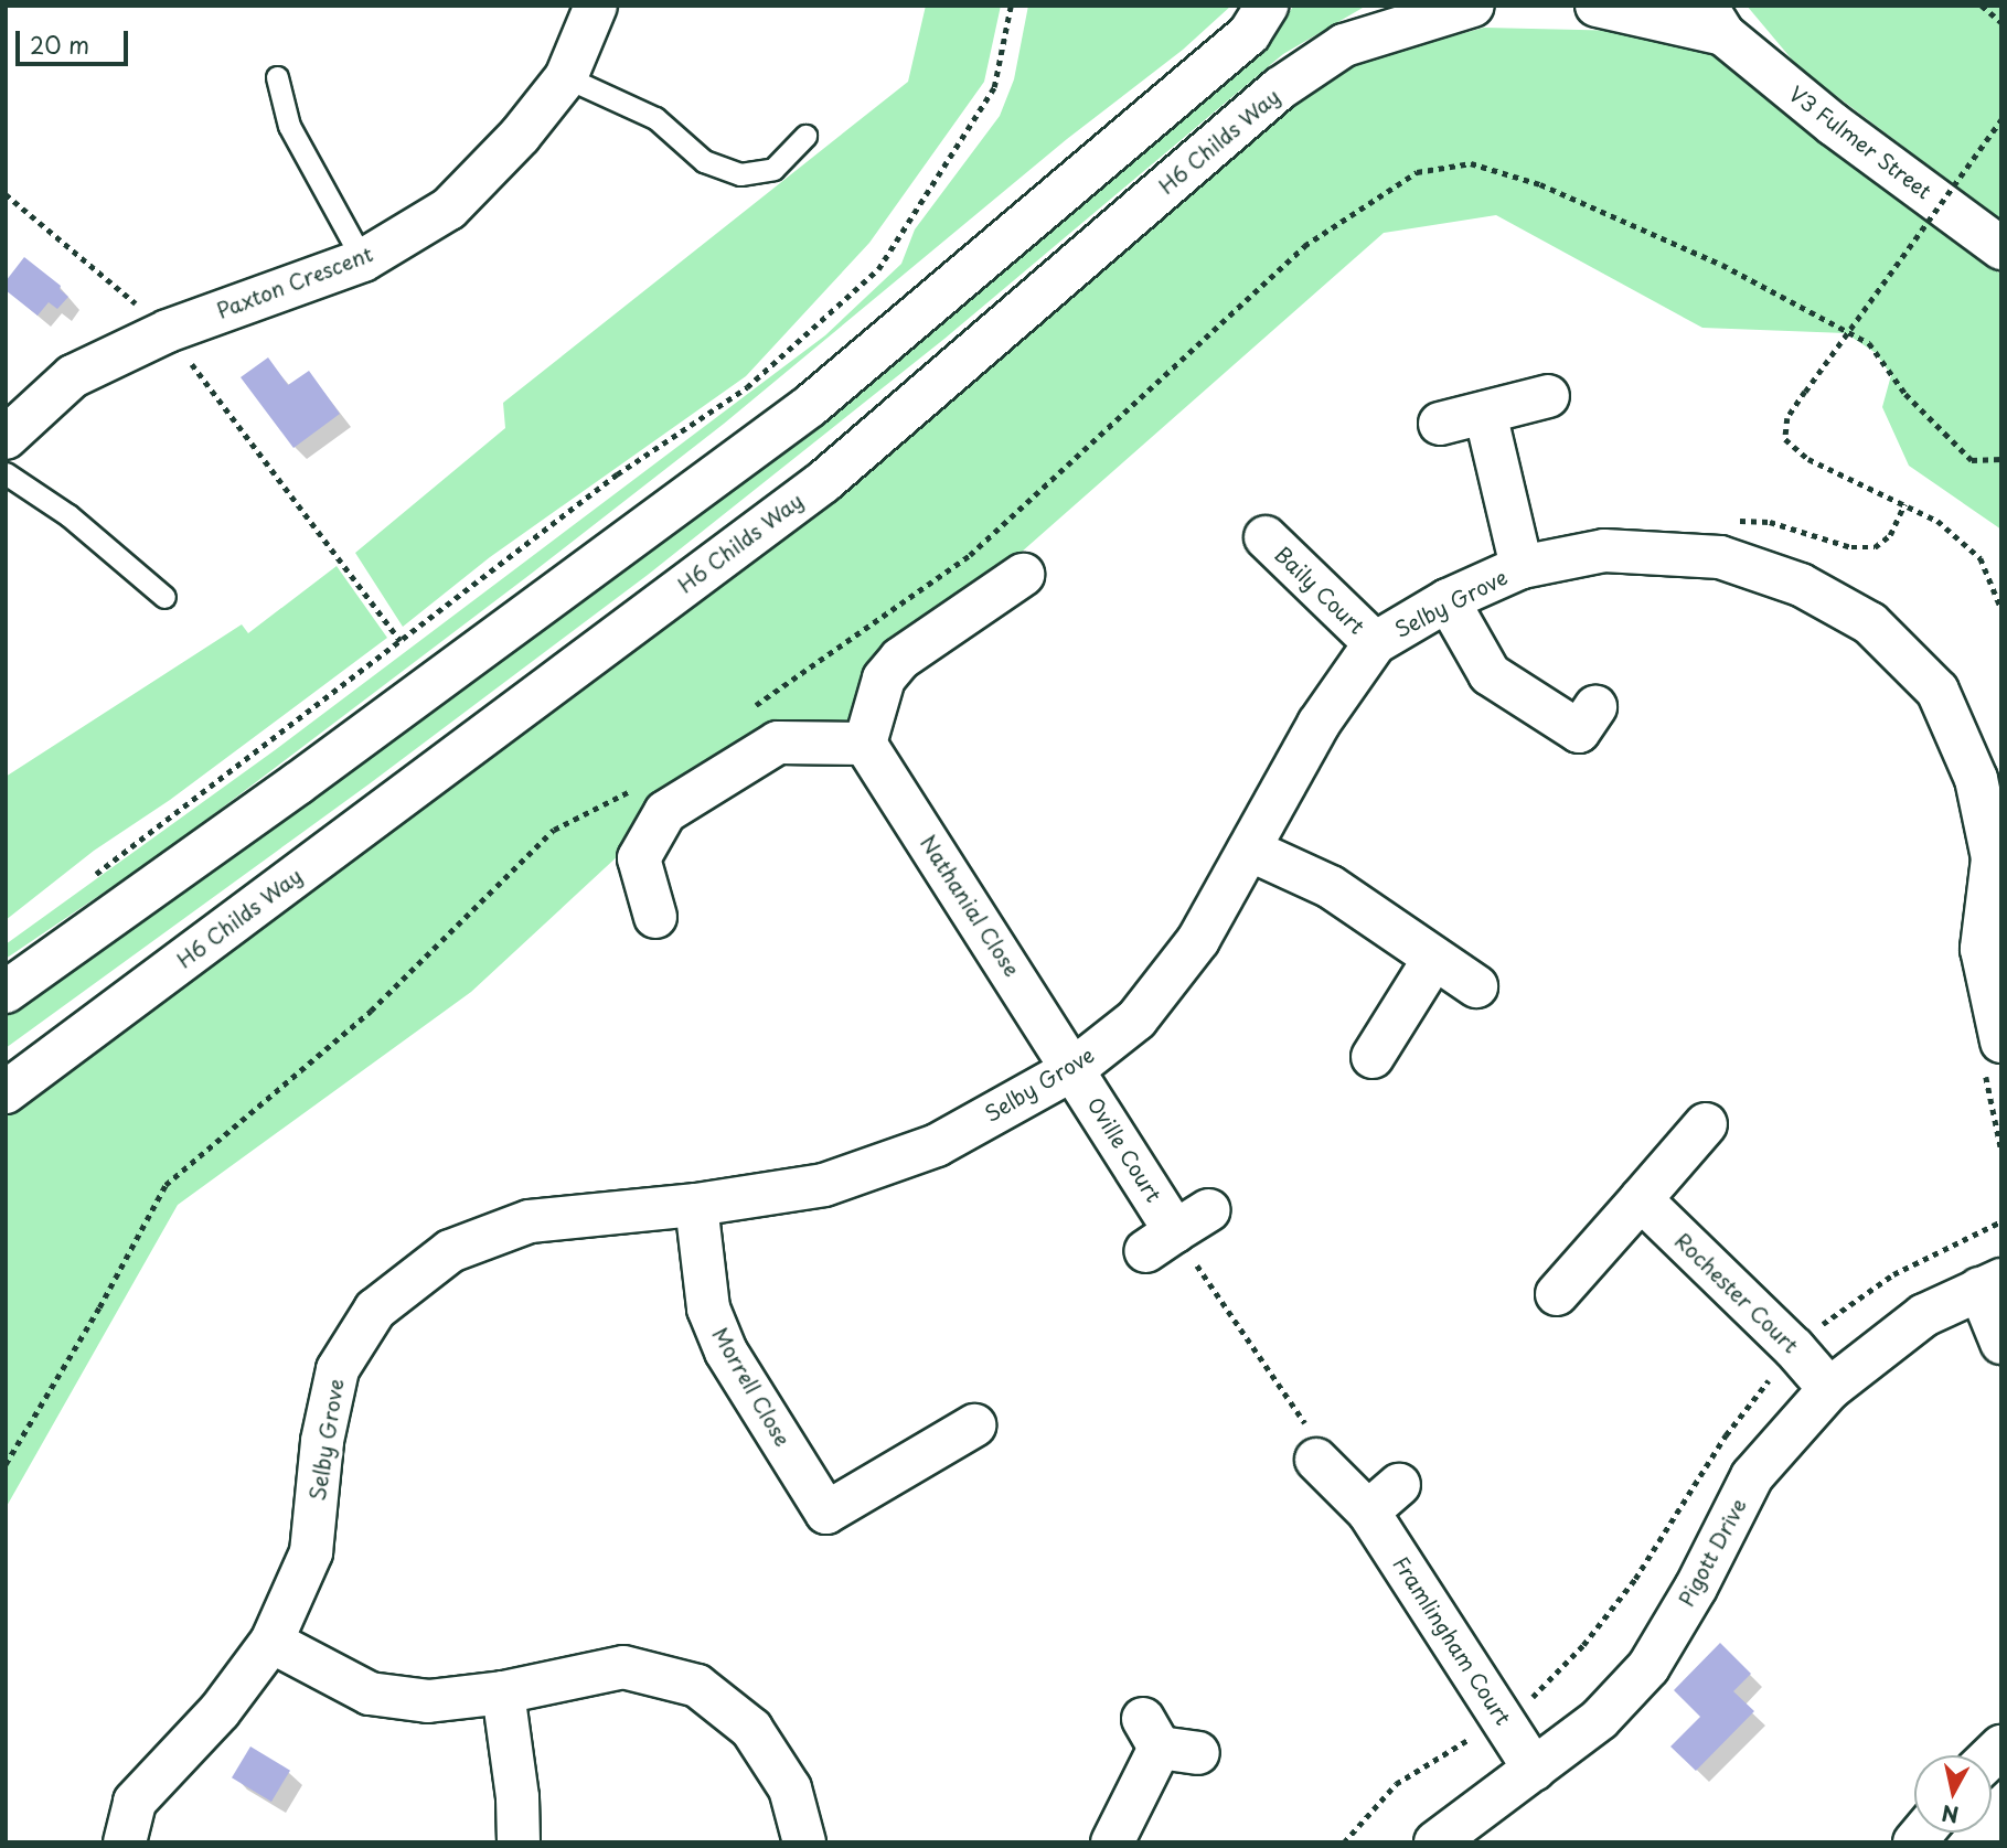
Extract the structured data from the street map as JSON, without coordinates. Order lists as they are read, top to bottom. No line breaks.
{"streets":{"street":["H6 Childs Way","V3 Fulmer Street","Paxton Crescent","Baily Court","Selby Grove","Nathanial Close","Oville Court","Rochester Court","Morrell Close","Pigott Drive","Framlingham Court"]},"crossings":[["Baily Court","Selby Grove"],["Selby Grove","Nathanial Close"],["Selby Grove","Oville Court"],["Selby Grove","Morrell Close"],["Nathanial Close","Oville Court"],["Rochester Court","Pigott Drive"],["Pigott Drive","Framlingham Court"]],"scale_bar":"20 m","north":"bottom"}
